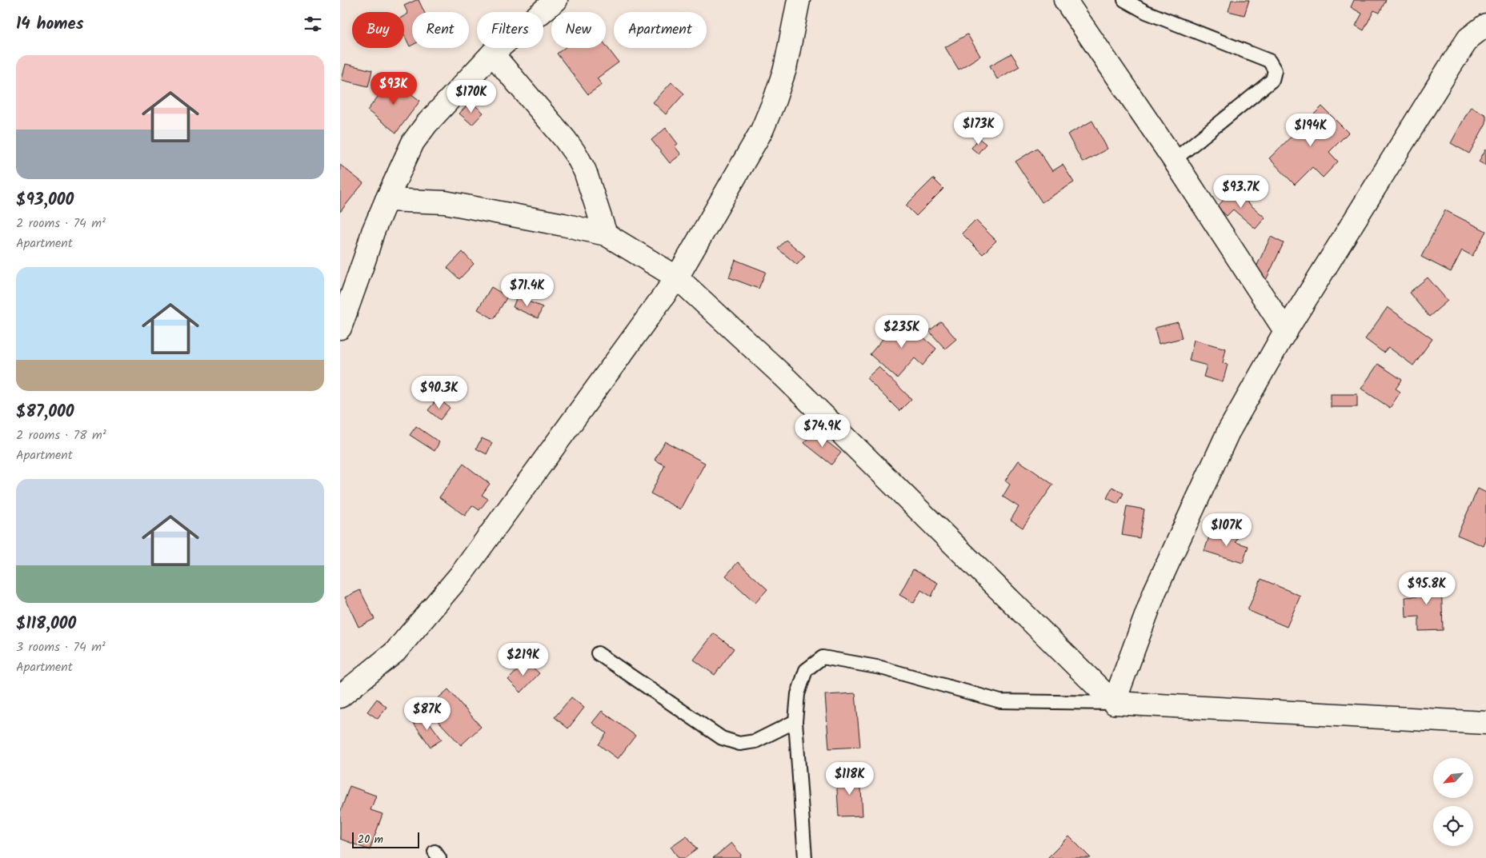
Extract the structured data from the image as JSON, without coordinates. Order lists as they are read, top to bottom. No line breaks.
{"scale_bar":"20 m","north":"bottom left","page":{"heading":"14 homes","chip":["Buy","Rent","Filters","New","Apartment"],"list":[{"name":"$93,000","note":"2 rooms · 74 m² · Apartment"},{"name":"$87,000","note":"2 rooms · 78 m² · Apartment"},{"name":"$118,000","note":"3 rooms · 74 m² · Apartment"}],"price":["$93K","$170K","$173K","$194K","$93.7K","$71.4K","$235K","$90.3K","$74.9K","$107K","$95.8K","$219K","$87K","$118K"],"scale":"20 m"}}
